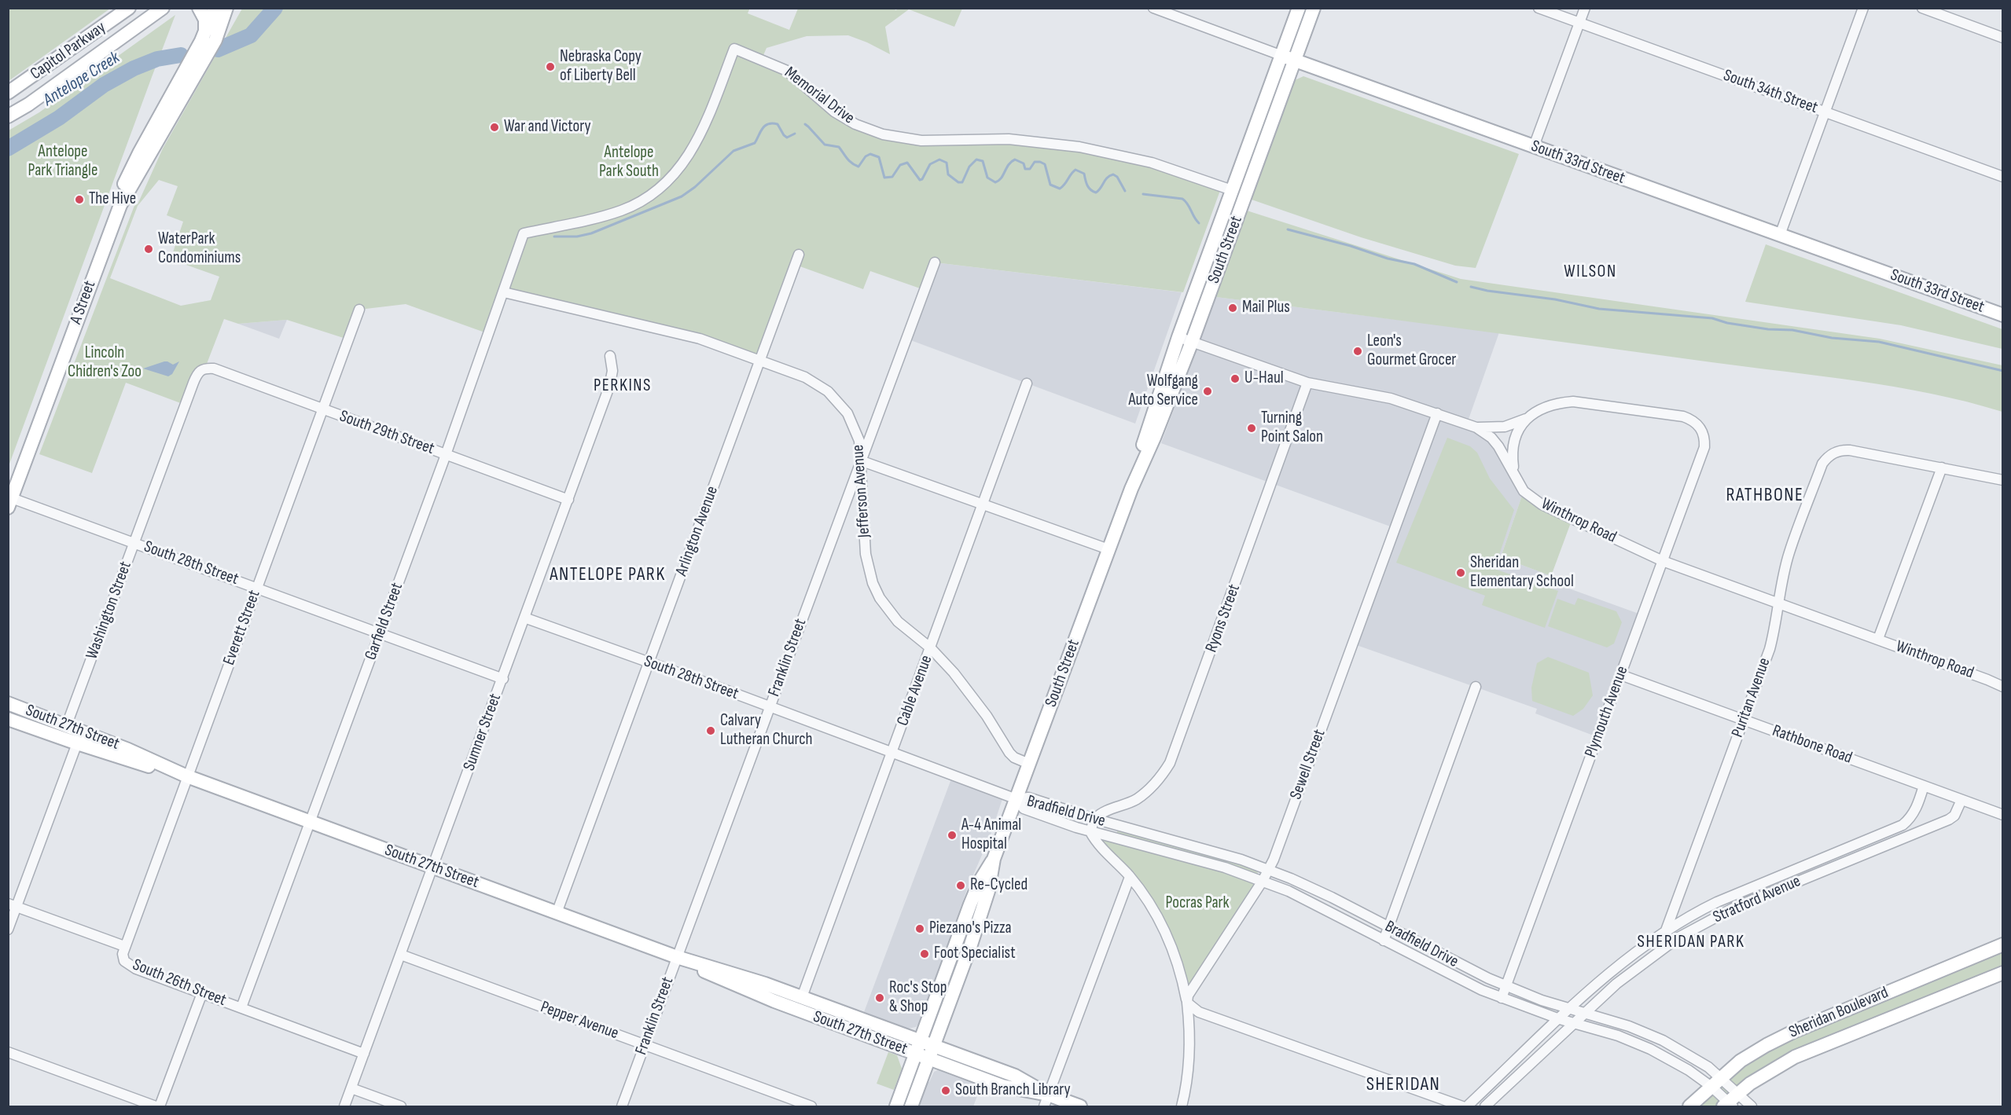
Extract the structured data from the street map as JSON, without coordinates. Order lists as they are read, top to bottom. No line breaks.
{"streets":{"main road":["Capitol Parkway","South 33rd Street","South Street","A Street","South 27th Street","Sheridan Boulevard"],"street":["South 34th Street","Memorial Drive","South 29th Street","Jefferson Avenue","Winthrop Road","Arlington Avenue","South 28th Street","Washington Street","Ryons Street","Garfield Street","Everett Street","Franklin Street","Cable Avenue","Puritan Avenue","Plymouth Avenue","Sumner Street","Rathbone Road","Sewell Street","Bradfield Drive","Stratford Avenue","South 26th Street","Pepper Avenue"]},"crossings":[["Memorial Drive","South Street"],["Memorial Drive","Garfield Street"],["South 33rd Street","South Street"],["South Street","Jefferson Avenue"],["South Street","Winthrop Road"],["South Street","South 28th Street"],["South Street","South 27th Street"],["South Street","Bradfield Drive"],["A Street","South 28th Street"],["South 29th Street","Washington Street"],["South 29th Street","Garfield Street"],["South 29th Street","Everett Street"],["South 29th Street","Sumner Street"],["Jefferson Avenue","Arlington Avenue"],["Jefferson Avenue","Garfield Street"],["Jefferson Avenue","Franklin Street"],["Jefferson Avenue","Cable Avenue"],["Winthrop Road","Ryons Street"],["Winthrop Road","Puritan Avenue"],["Winthrop Road","Plymouth Avenue"],["Winthrop Road","Sewell Street"],["Arlington Avenue","South 28th Street"],["Arlington Avenue","South 27th Street"],["South 28th Street","Washington Street"],["South 28th Street","Garfield Street"],["South 28th Street","Everett Street"],["South 28th Street","Franklin Street"],["South 28th Street","Cable Avenue"],["South 28th Street","Sumner Street"],["South 28th Street","Bradfield Drive"],["Washington Street","South 27th Street"],["Ryons Street","Bradfield Drive"],["Garfield Street","South 27th Street"],["Garfield Street","South 26th Street"],["Everett Street","South 27th Street"],["Everett Street","South 26th Street"],["Franklin Street","South 27th Street"],["Franklin Street","Pepper Avenue"],["Cable Avenue","South 27th Street"],["Puritan Avenue","Rathbone Road"],["Puritan Avenue","Stratford Avenue"],["Plymouth Avenue","Rathbone Road"],["Plymouth Avenue","Bradfield Drive"],["South 27th Street","Sumner Street"],["Sumner Street","South 26th Street"],["Sumner Street","Pepper Avenue"],["Rathbone Road","Stratford Avenue"],["Sewell Street","Bradfield Drive"],["Bradfield Drive","Stratford Avenue"],["Bradfield Drive","Sheridan Boulevard"]],"districts":["WILSON","PERKINS","RATHBONE","ANTELOPE PARK","SHERIDAN PARK","SHERIDAN"],"water":["Antelope Creek"],"parks":["Antelope Park Triangle","Antelope Park South","Lincoln Chidren's Zoo","Pocras Park"],"places":["Nebraska Copy of Liberty Bell","War and Victory","The Hive","WaterPark Condominiums","Mail Plus","Leon's Gourmet Grocer","U-Haul","Wolfgang Auto Service","Turning Point Salon","Sheridan Elementary School","Calvary Lutheran Church","A-4 Animal Hospital","Re-Cycled","Piezano's Pizza","Foot Specialist","Roc's Stop & Shop","South Branch Library"]}
